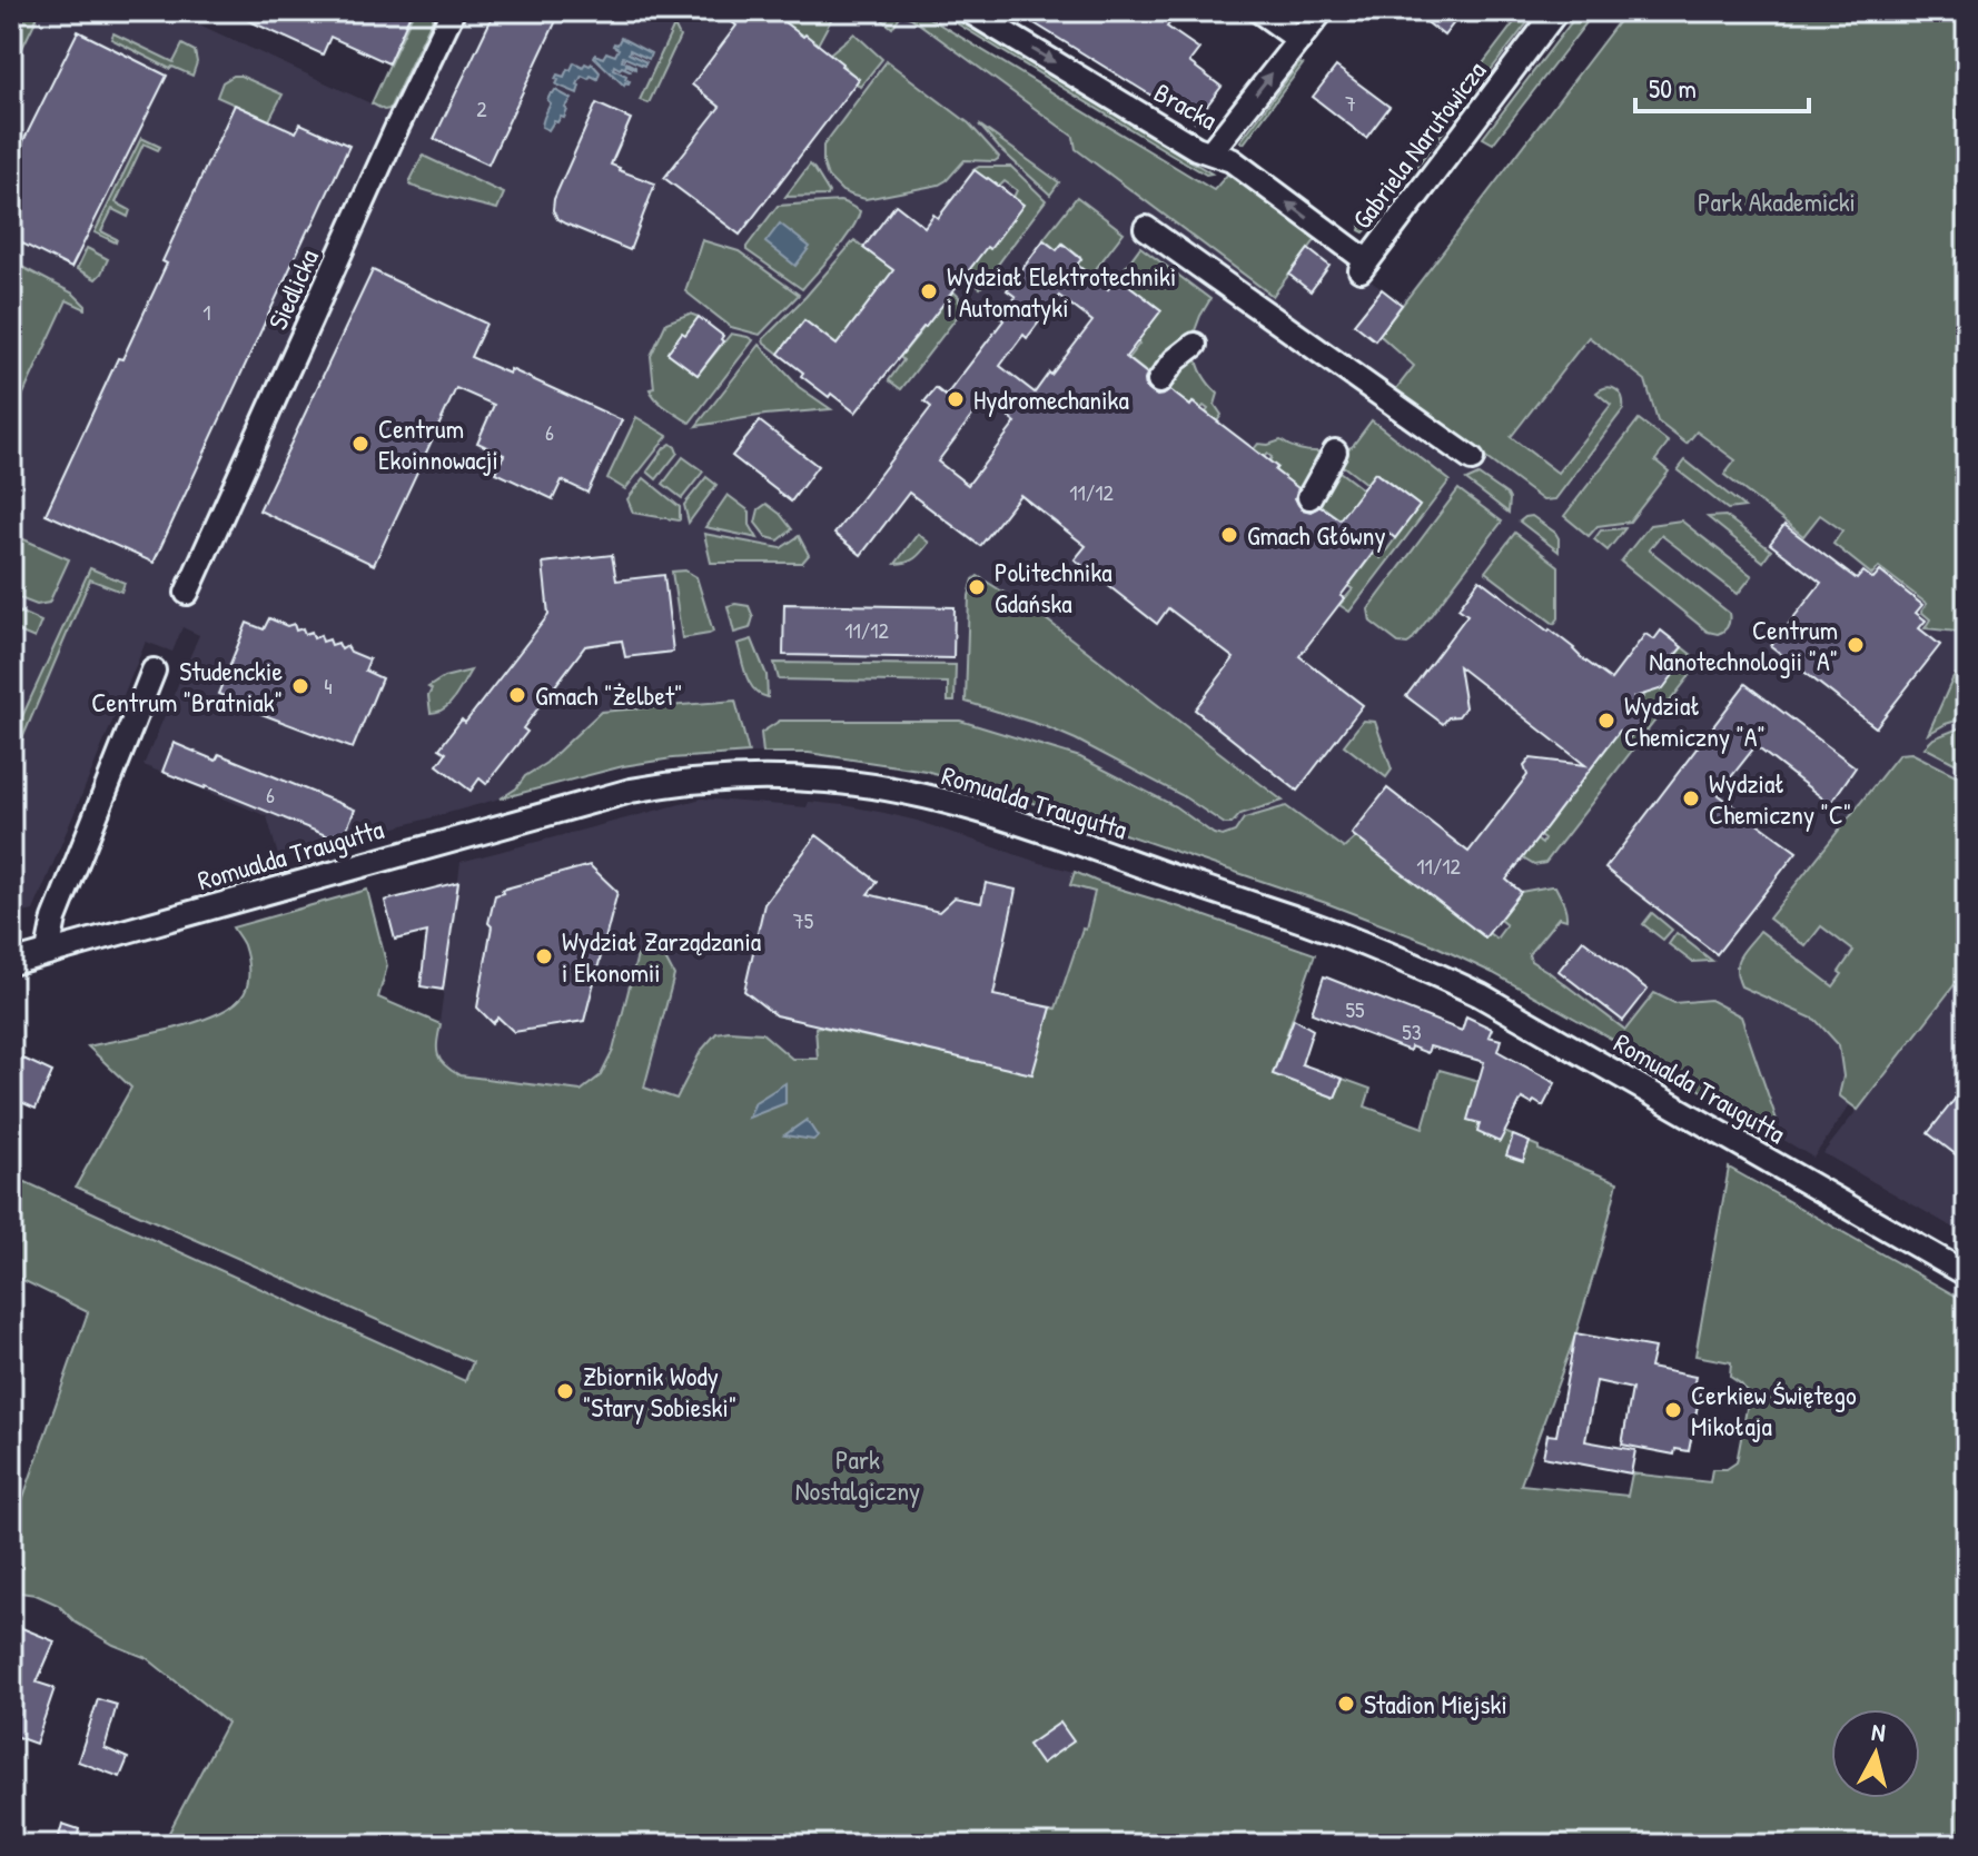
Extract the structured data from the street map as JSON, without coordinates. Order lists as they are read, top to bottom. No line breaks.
{"streets":{"street":["Bracka","Gabriela Narutowicza","Siedlicka","Romualda Traugutta"]},"crossings":[["Bracka","Gabriela Narutowicza"]],"parks":["Park Akademicki","Park Nostalgiczny"],"places":["Wydział Elektrotechniki i Automatyki","Hydromechanika","Centrum Ekoinnowacji","Gmach Główny","Politechnika Gdańska","Centrum Nanotechnologii \"A\"","Studenckie Centrum \"Bratniak\"","Gmach \"Żelbet\"","Wydział Chemiczny \"A\"","Wydział Chemiczny \"C\"","Wydział Zarządzania i Ekonomii","Zbiornik Wody \"Stary Sobieski\"","Cerkiew Świętego Mikołaja","Stadion Miejski"],"house_numbers":["7","2","1","6","11/12","11/12","4","6","11/12","75","55","53"],"scale_bar":"50 m","north":"top"}
